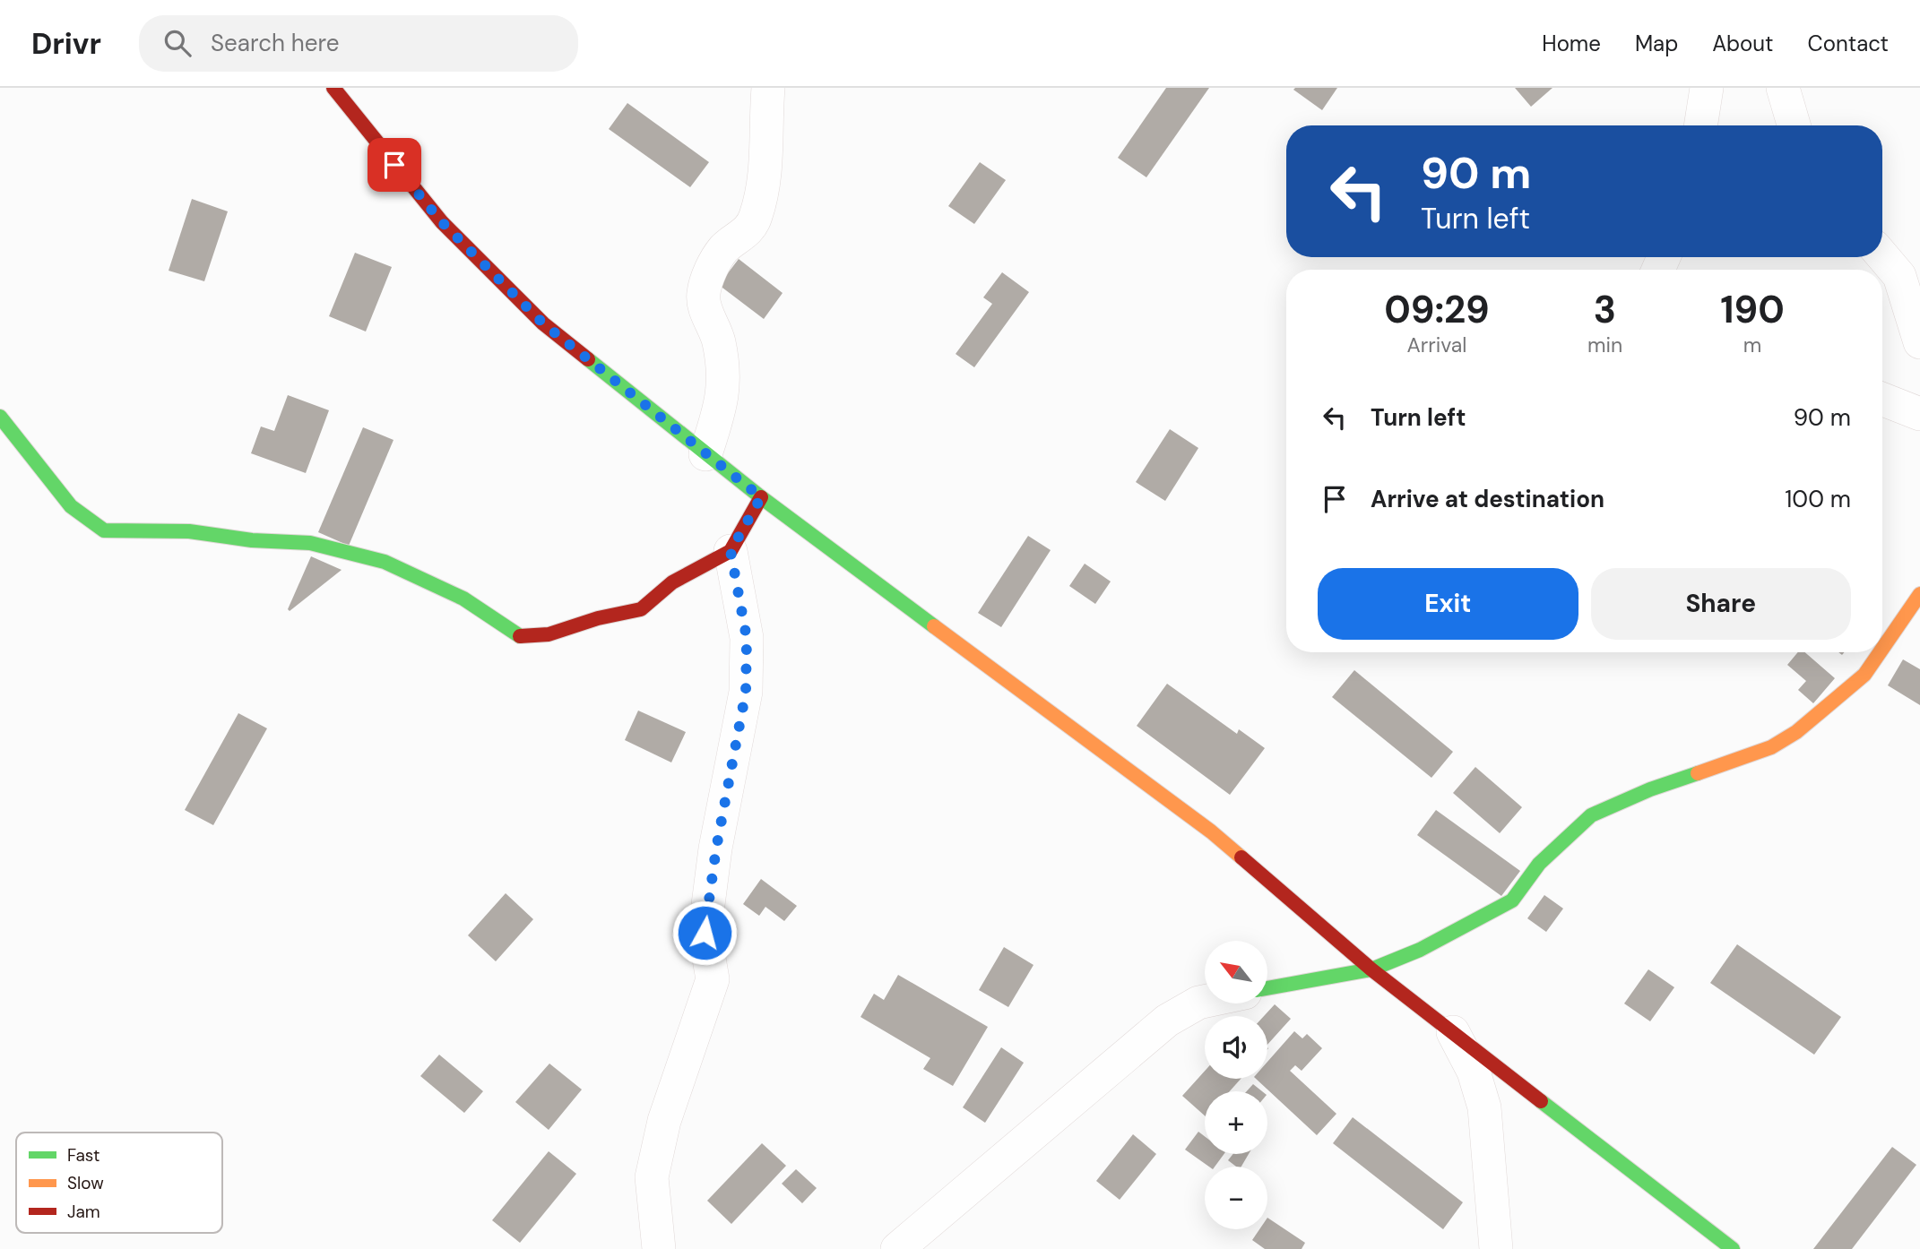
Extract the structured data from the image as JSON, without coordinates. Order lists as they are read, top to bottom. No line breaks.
{"legend":["Fast","Slow","Jam"],"north":"top left","page":{"header":"Drivr","search":"Search here","nav":["Home","Map","About","Contact"],"turn":["90 m","Turn left"],"eta":["09:29","Arrival","3","min","190","m"],"list":[{"name":"Turn left","value":"90 m"},{"name":"Arrive at destination","value":"100 m"}],"buttons":["Exit","Share"],"map_buttons":["+","−"]}}
